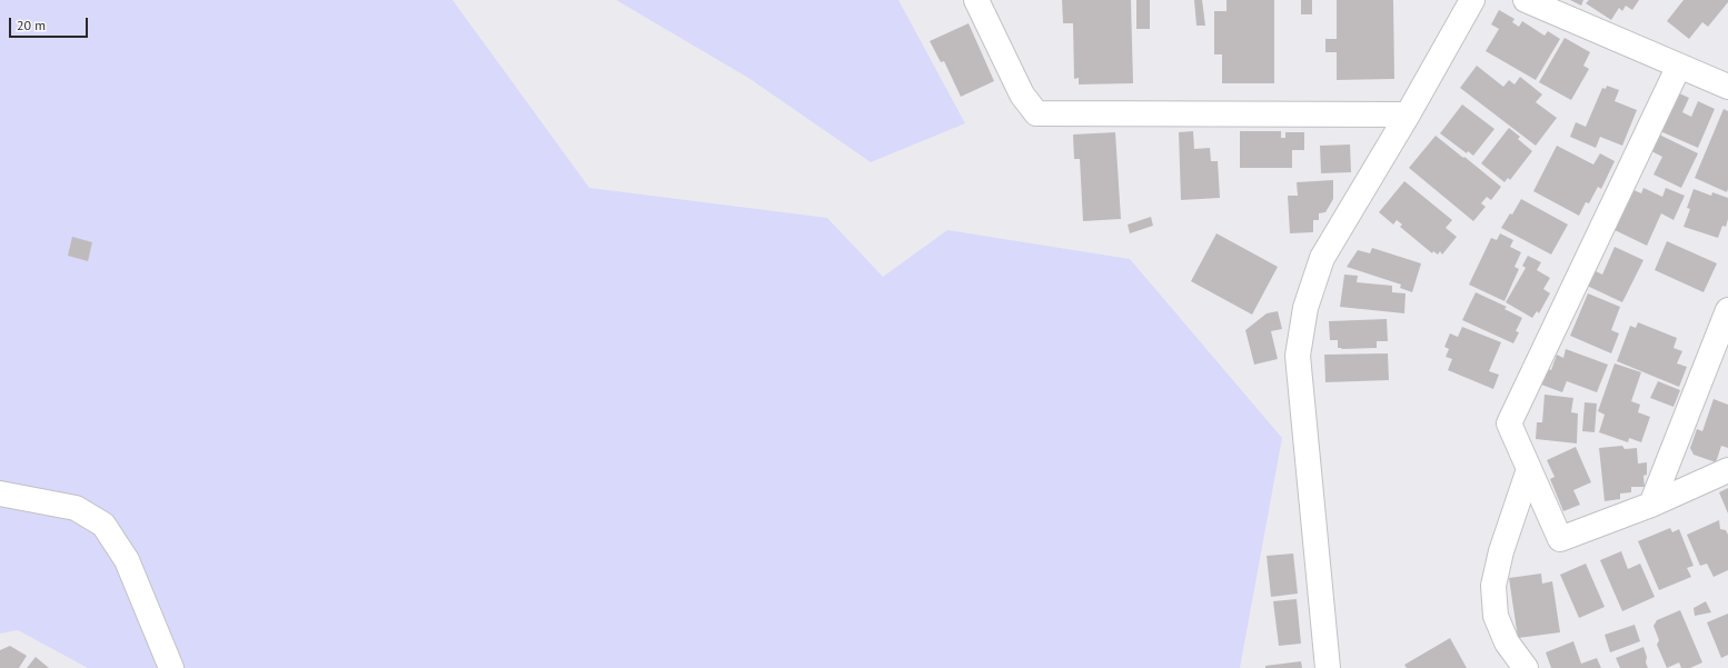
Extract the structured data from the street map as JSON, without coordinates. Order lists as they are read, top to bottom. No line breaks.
{"scale_bar":"20 m"}
